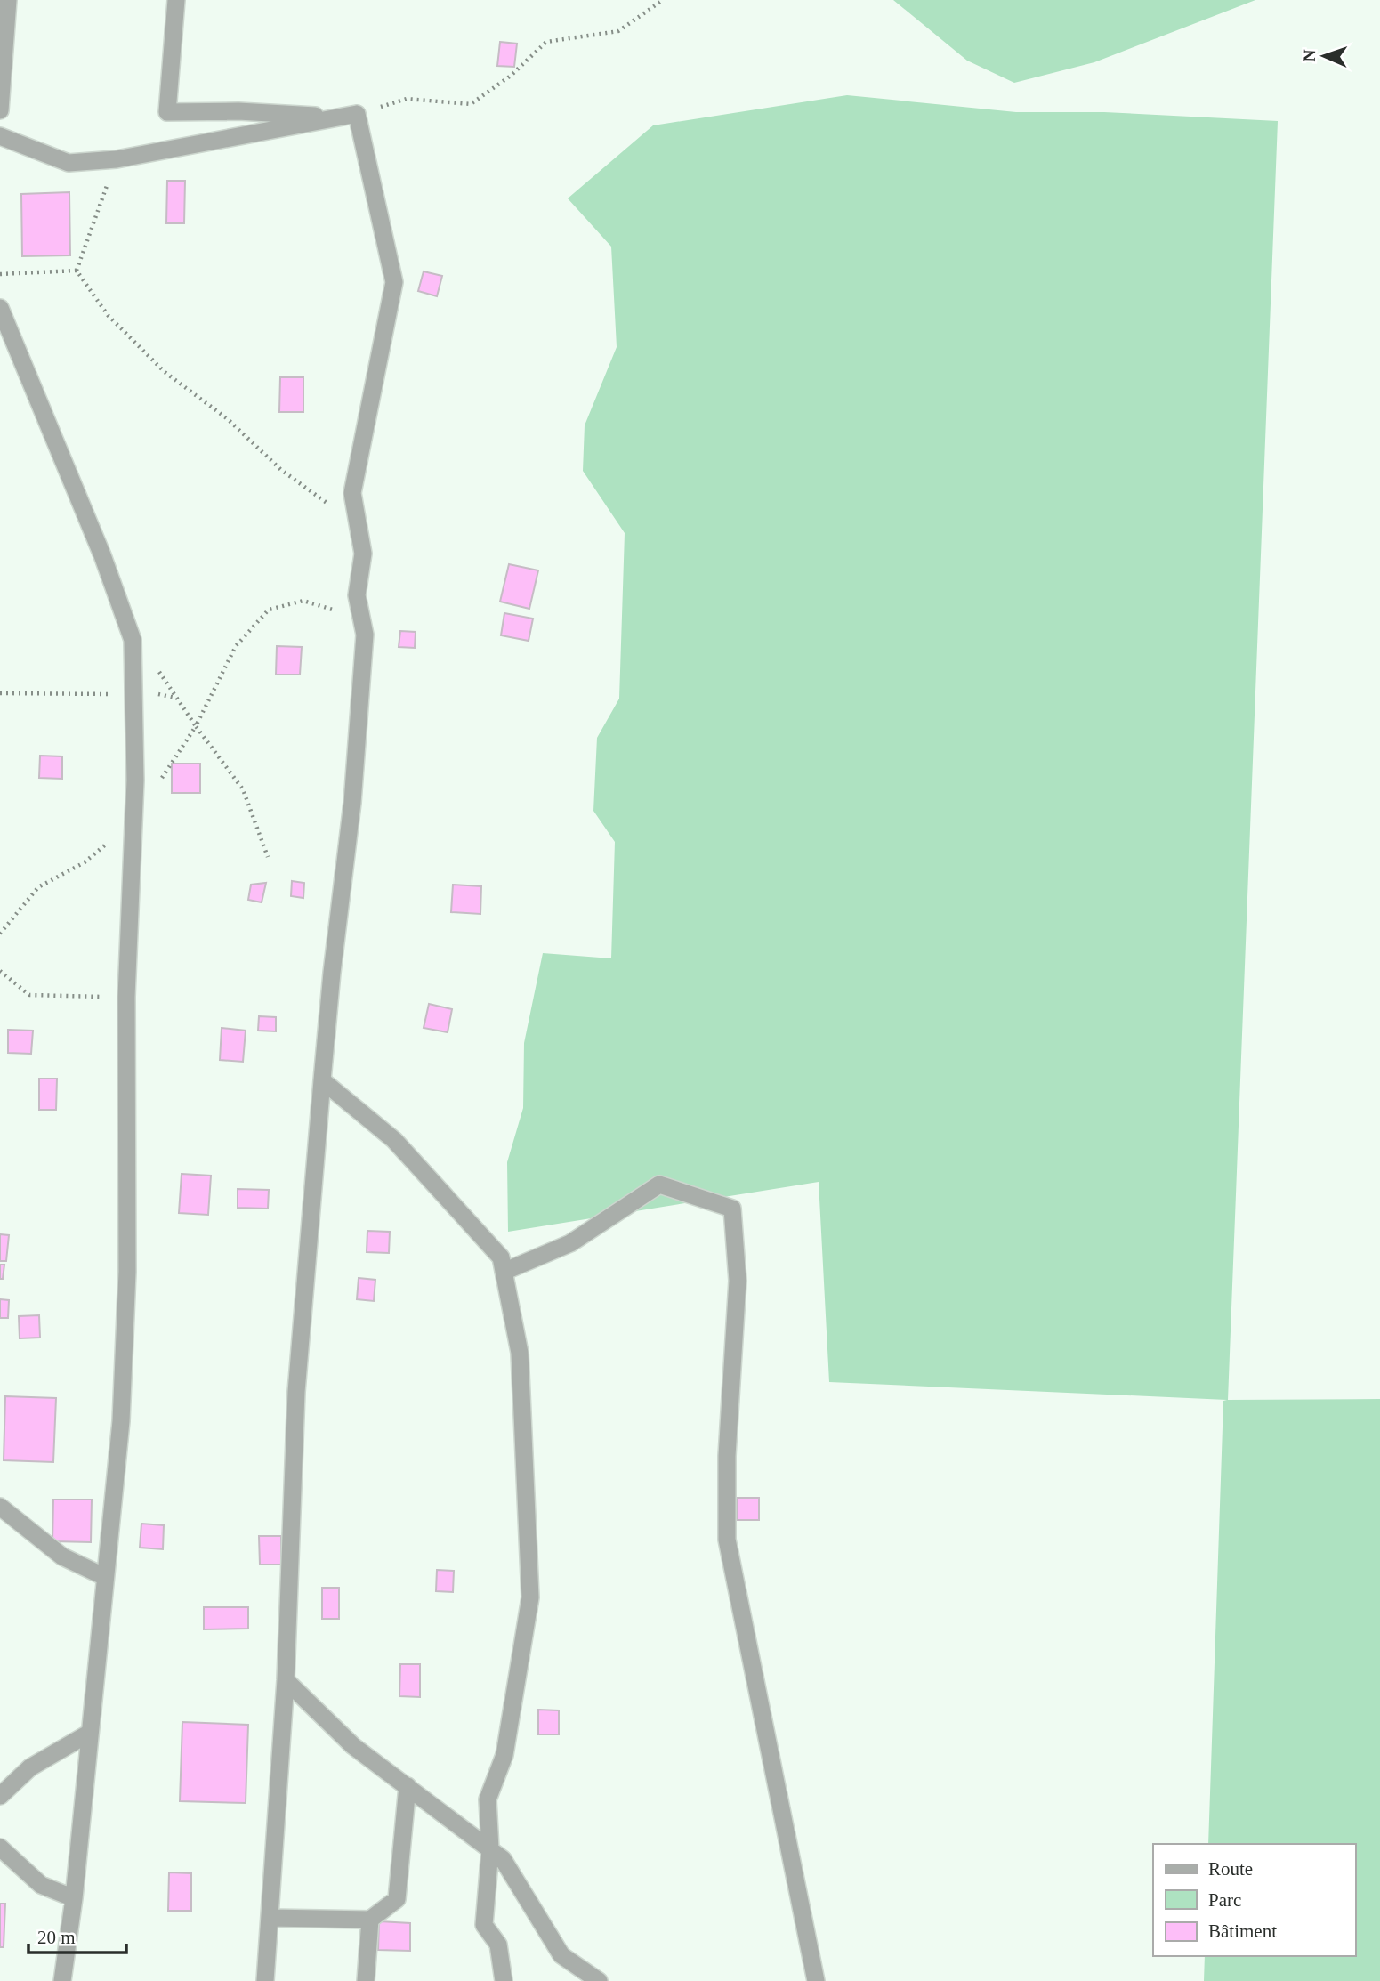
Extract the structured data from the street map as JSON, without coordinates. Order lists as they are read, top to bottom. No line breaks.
{"legend":["Route","Parc","Bâtiment"],"scale_bar":"20 m","north":"left"}
